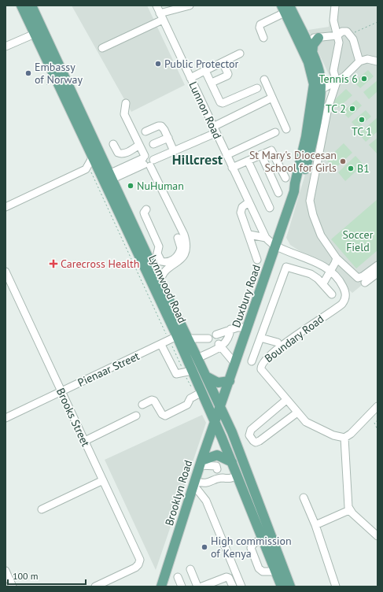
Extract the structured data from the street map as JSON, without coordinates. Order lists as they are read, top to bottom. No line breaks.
{"streets":{"main road":["Lynnwood Road","Duxbury Road","Brooklyn Road"],"street":["Lunnon Road","Boundary Road","Pienaar Street","Brooks Street"]},"crossings":[["Lunnon Road","Duxbury Road"],["Lunnon Road","Boundary Road"],["Lynnwood Road","Duxbury Road"],["Lynnwood Road","Pienaar Street"],["Lynnwood Road","Brooklyn Road"],["Duxbury Road","Brooklyn Road"],["Pienaar Street","Brooks Street"]],"districts":["Hillcrest"],"parks":["Soccer Field"],"places":{"other":["Public Protector","Embassy of Norway","Tennis 6","TC 2","TC 1","St Mary's Diocesan School for Girls","B1","NuHuman","High commission of Kenya"],"health":["Carecross Health"]},"scale_bar":"100 m"}
